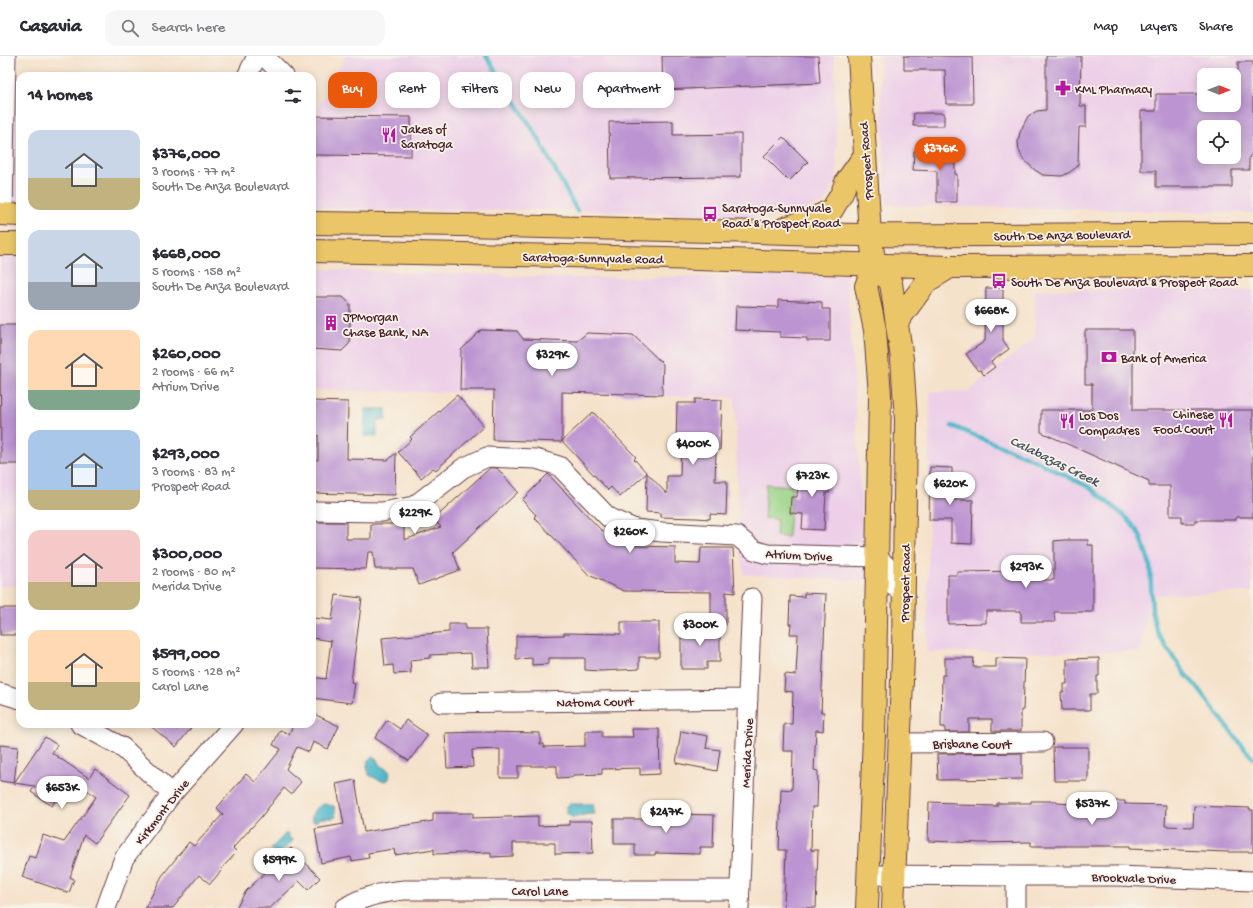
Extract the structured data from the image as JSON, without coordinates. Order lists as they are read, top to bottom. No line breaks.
{"streets":{"main road":["Prospect Road","South De Anza Boulevard","Saratoga-Sunnyvale Road"],"street":["Atrium Drive","Natoma Court","Brisbane Court","Merida Drive","Kirkmont Drive","Brookvale Drive","Carol Lane"]},"crossings":[["Prospect Road","South De Anza Boulevard"],["Prospect Road","Saratoga-Sunnyvale Road"],["Prospect Road","Brisbane Court"],["Prospect Road","Brookvale Drive"],["Natoma Court","Merida Drive"],["Merida Drive","Carol Lane"]],"water":["Calabazas Creek"],"places":{"pharmacy":["KML Pharmacy"],"restaurant":["Jakes of Saratoga","Chinese Food Court","Los Dos Compadres"],"bus stop":["Saratoga-Sunnyvale Road & Prospect Road","South De Anza Boulevard & Prospect Road"],"building":["JPMorgan Chase Bank, NA"],"bank":["Bank of America"]},"north":"right","page":{"header":"Casavia","search":"Search here","nav":["Map","Layers","Share"],"chip":["Buy","Rent","Filters","New","Apartment"],"heading":"14 homes","list":[{"name":"$376,000","note":"3 rooms · 77 m² · South De Anza Boulevard"},{"name":"$668,000","note":"5 rooms · 158 m² · South De Anza Boulevard"},{"name":"$260,000","note":"2 rooms · 66 m² · Atrium Drive"},{"name":"$293,000","note":"3 rooms · 83 m² · Prospect Road"},{"name":"$300,000","note":"2 rooms · 80 m² · Merida Drive"},{"name":"$599,000","note":"5 rooms · 128 m² · Carol Lane"}],"price":["$376K","$668K","$329K","$400K","$723K","$620K","$229K","$260K","$293K","$300K","$653K","$537K","$247K","$599K"]}}
